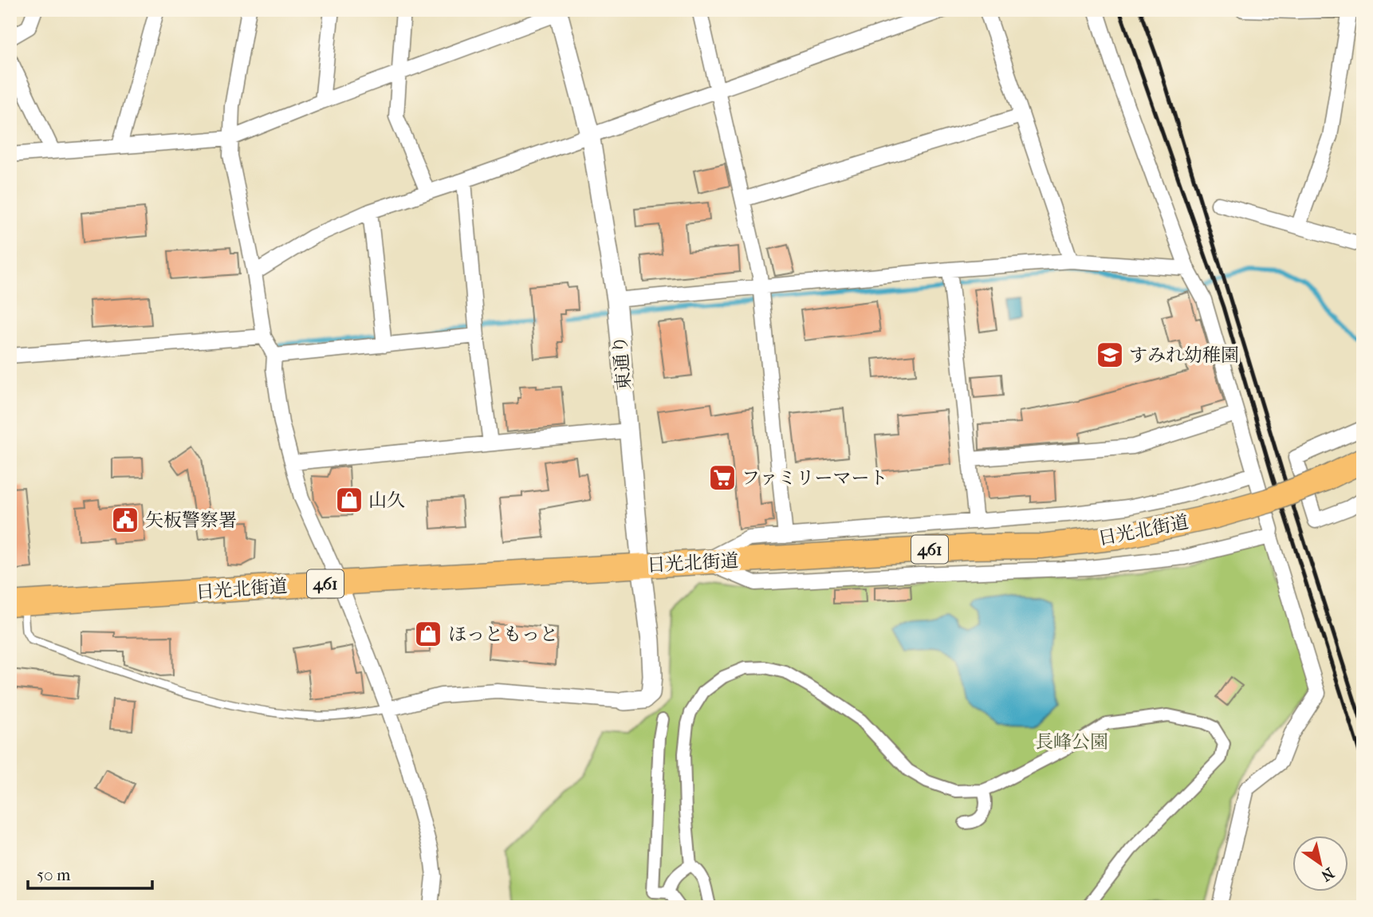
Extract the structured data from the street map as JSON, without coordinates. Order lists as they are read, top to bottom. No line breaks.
{"streets":{"highway":["日光北街道","461"],"street":["東通り"]},"crossings":[["東通り","日光北街道"]],"parks":["長峰公園"],"places":{"school or university":["すみれ幼稚園"],"supermarket":["ファミリーマート"],"shop":["山久","ほっともっと"],"public building":["矢板警察署"]},"scale_bar":"50 m","north":"bottom right"}
